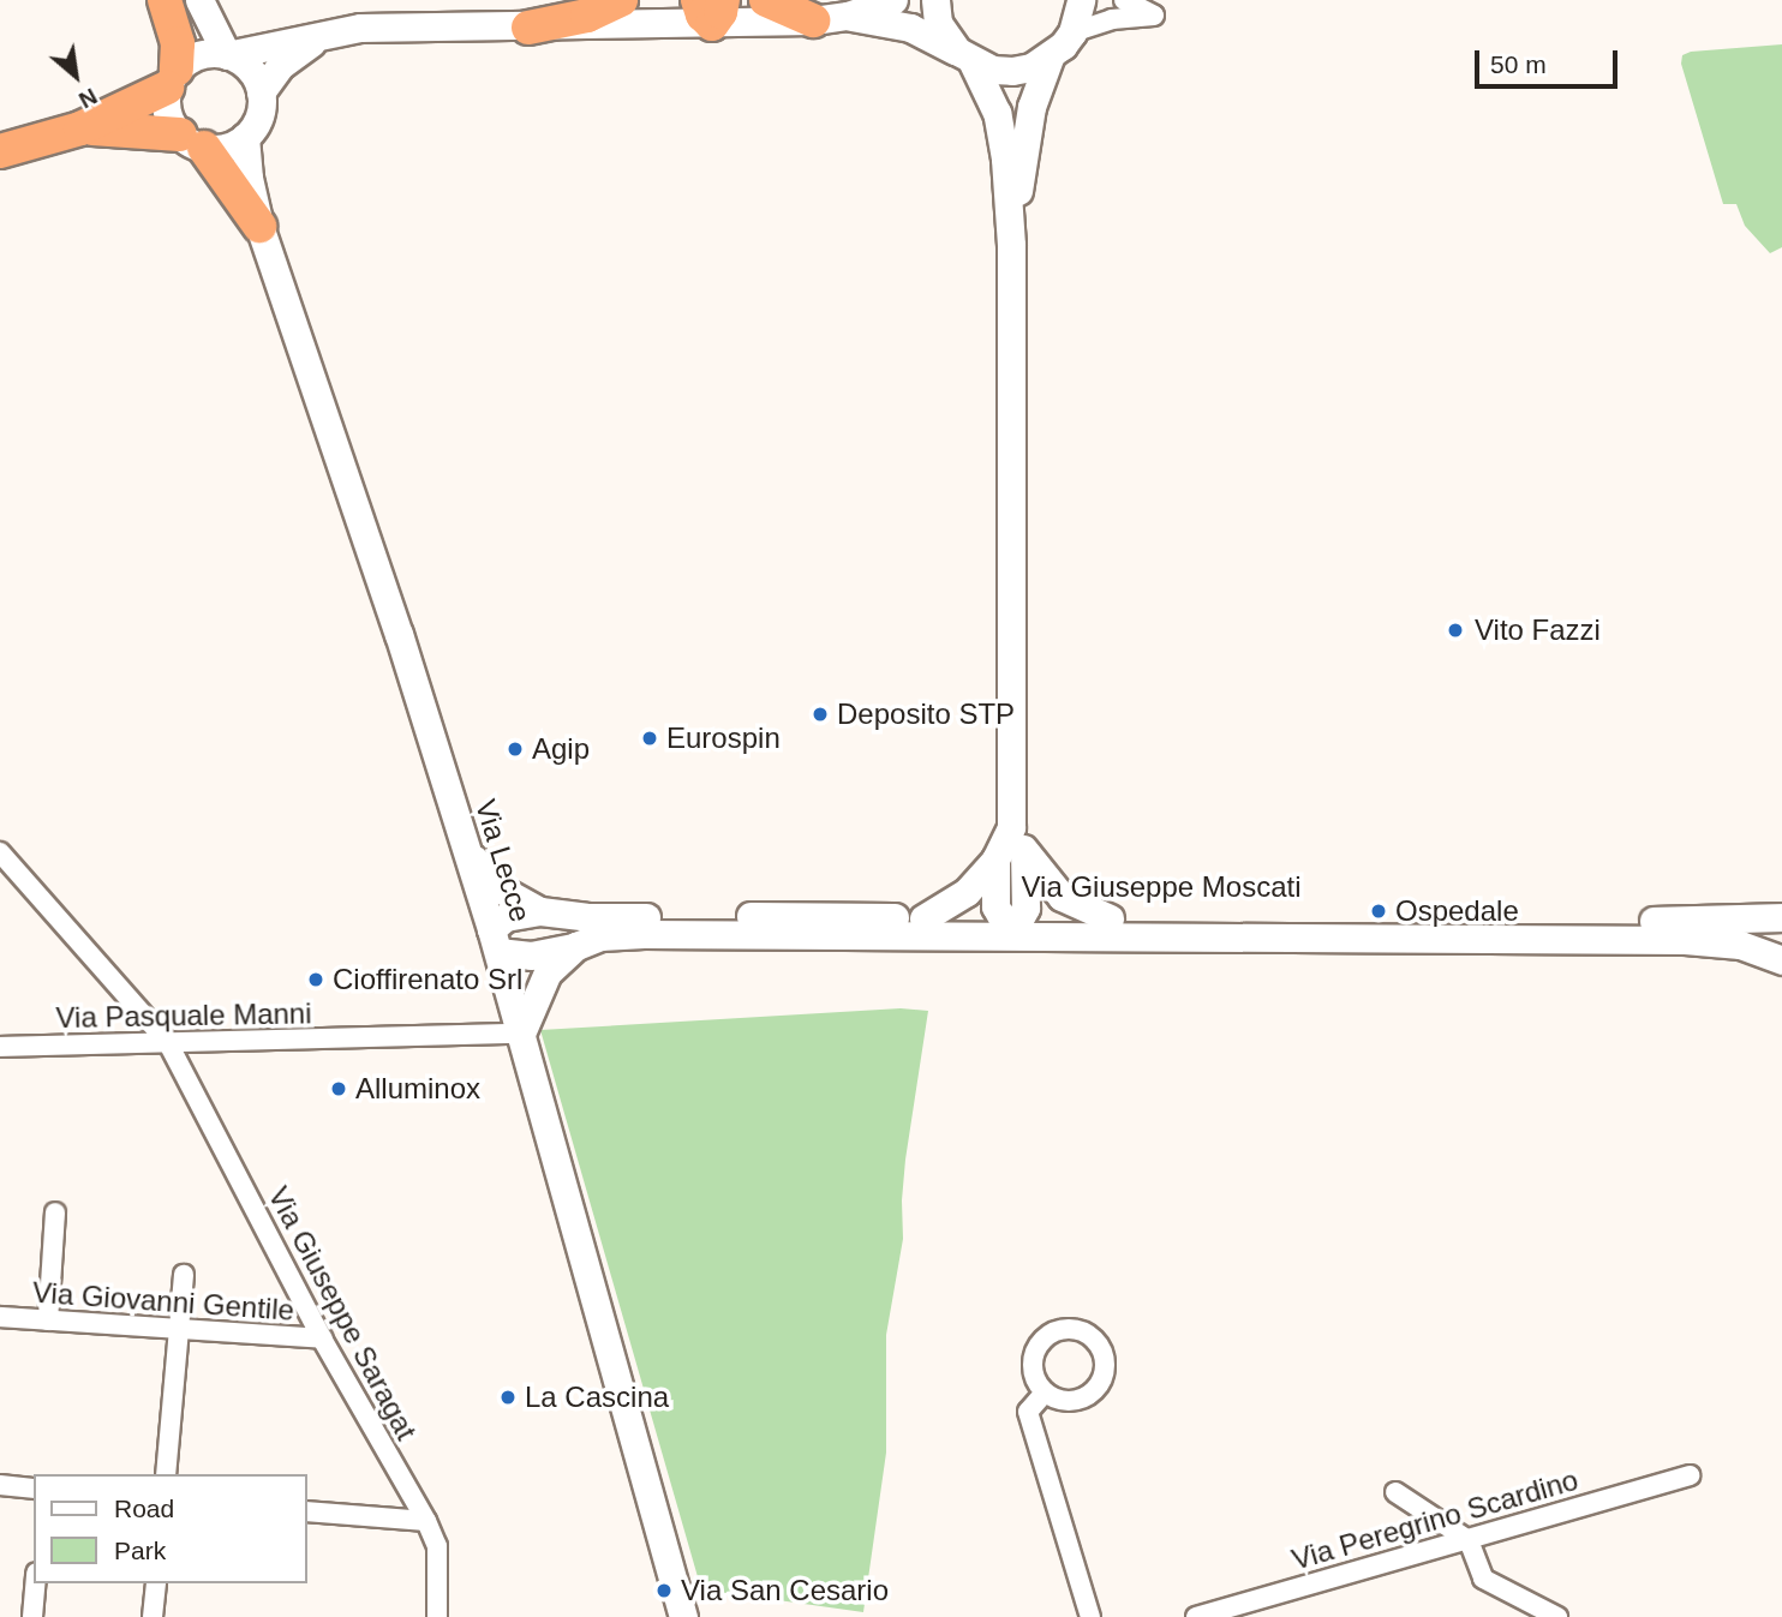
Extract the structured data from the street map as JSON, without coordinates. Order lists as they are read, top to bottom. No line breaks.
{"streets":{"street":["Via Lecce","Via Giuseppe Moscati","Via Pasquale Manni","Via Giovanni Gentile","Via Giuseppe Saragat","Via Peregrino Scardino"]},"crossings":[["Via Lecce","Via Giuseppe Moscati"],["Via Lecce","Via Pasquale Manni"],["Via Giuseppe Moscati","Via Pasquale Manni"],["Via Pasquale Manni","Via Giuseppe Saragat"],["Via Giovanni Gentile","Via Giuseppe Saragat"]],"places":["Vito Fazzi","Deposito STP","Eurospin","Agip","Ospedale","Cioffirenato Srl","Alluminox","La Cascina","Via San Cesario"],"legend":["Road","Park"],"scale_bar":"50 m","north":"bottom right"}
